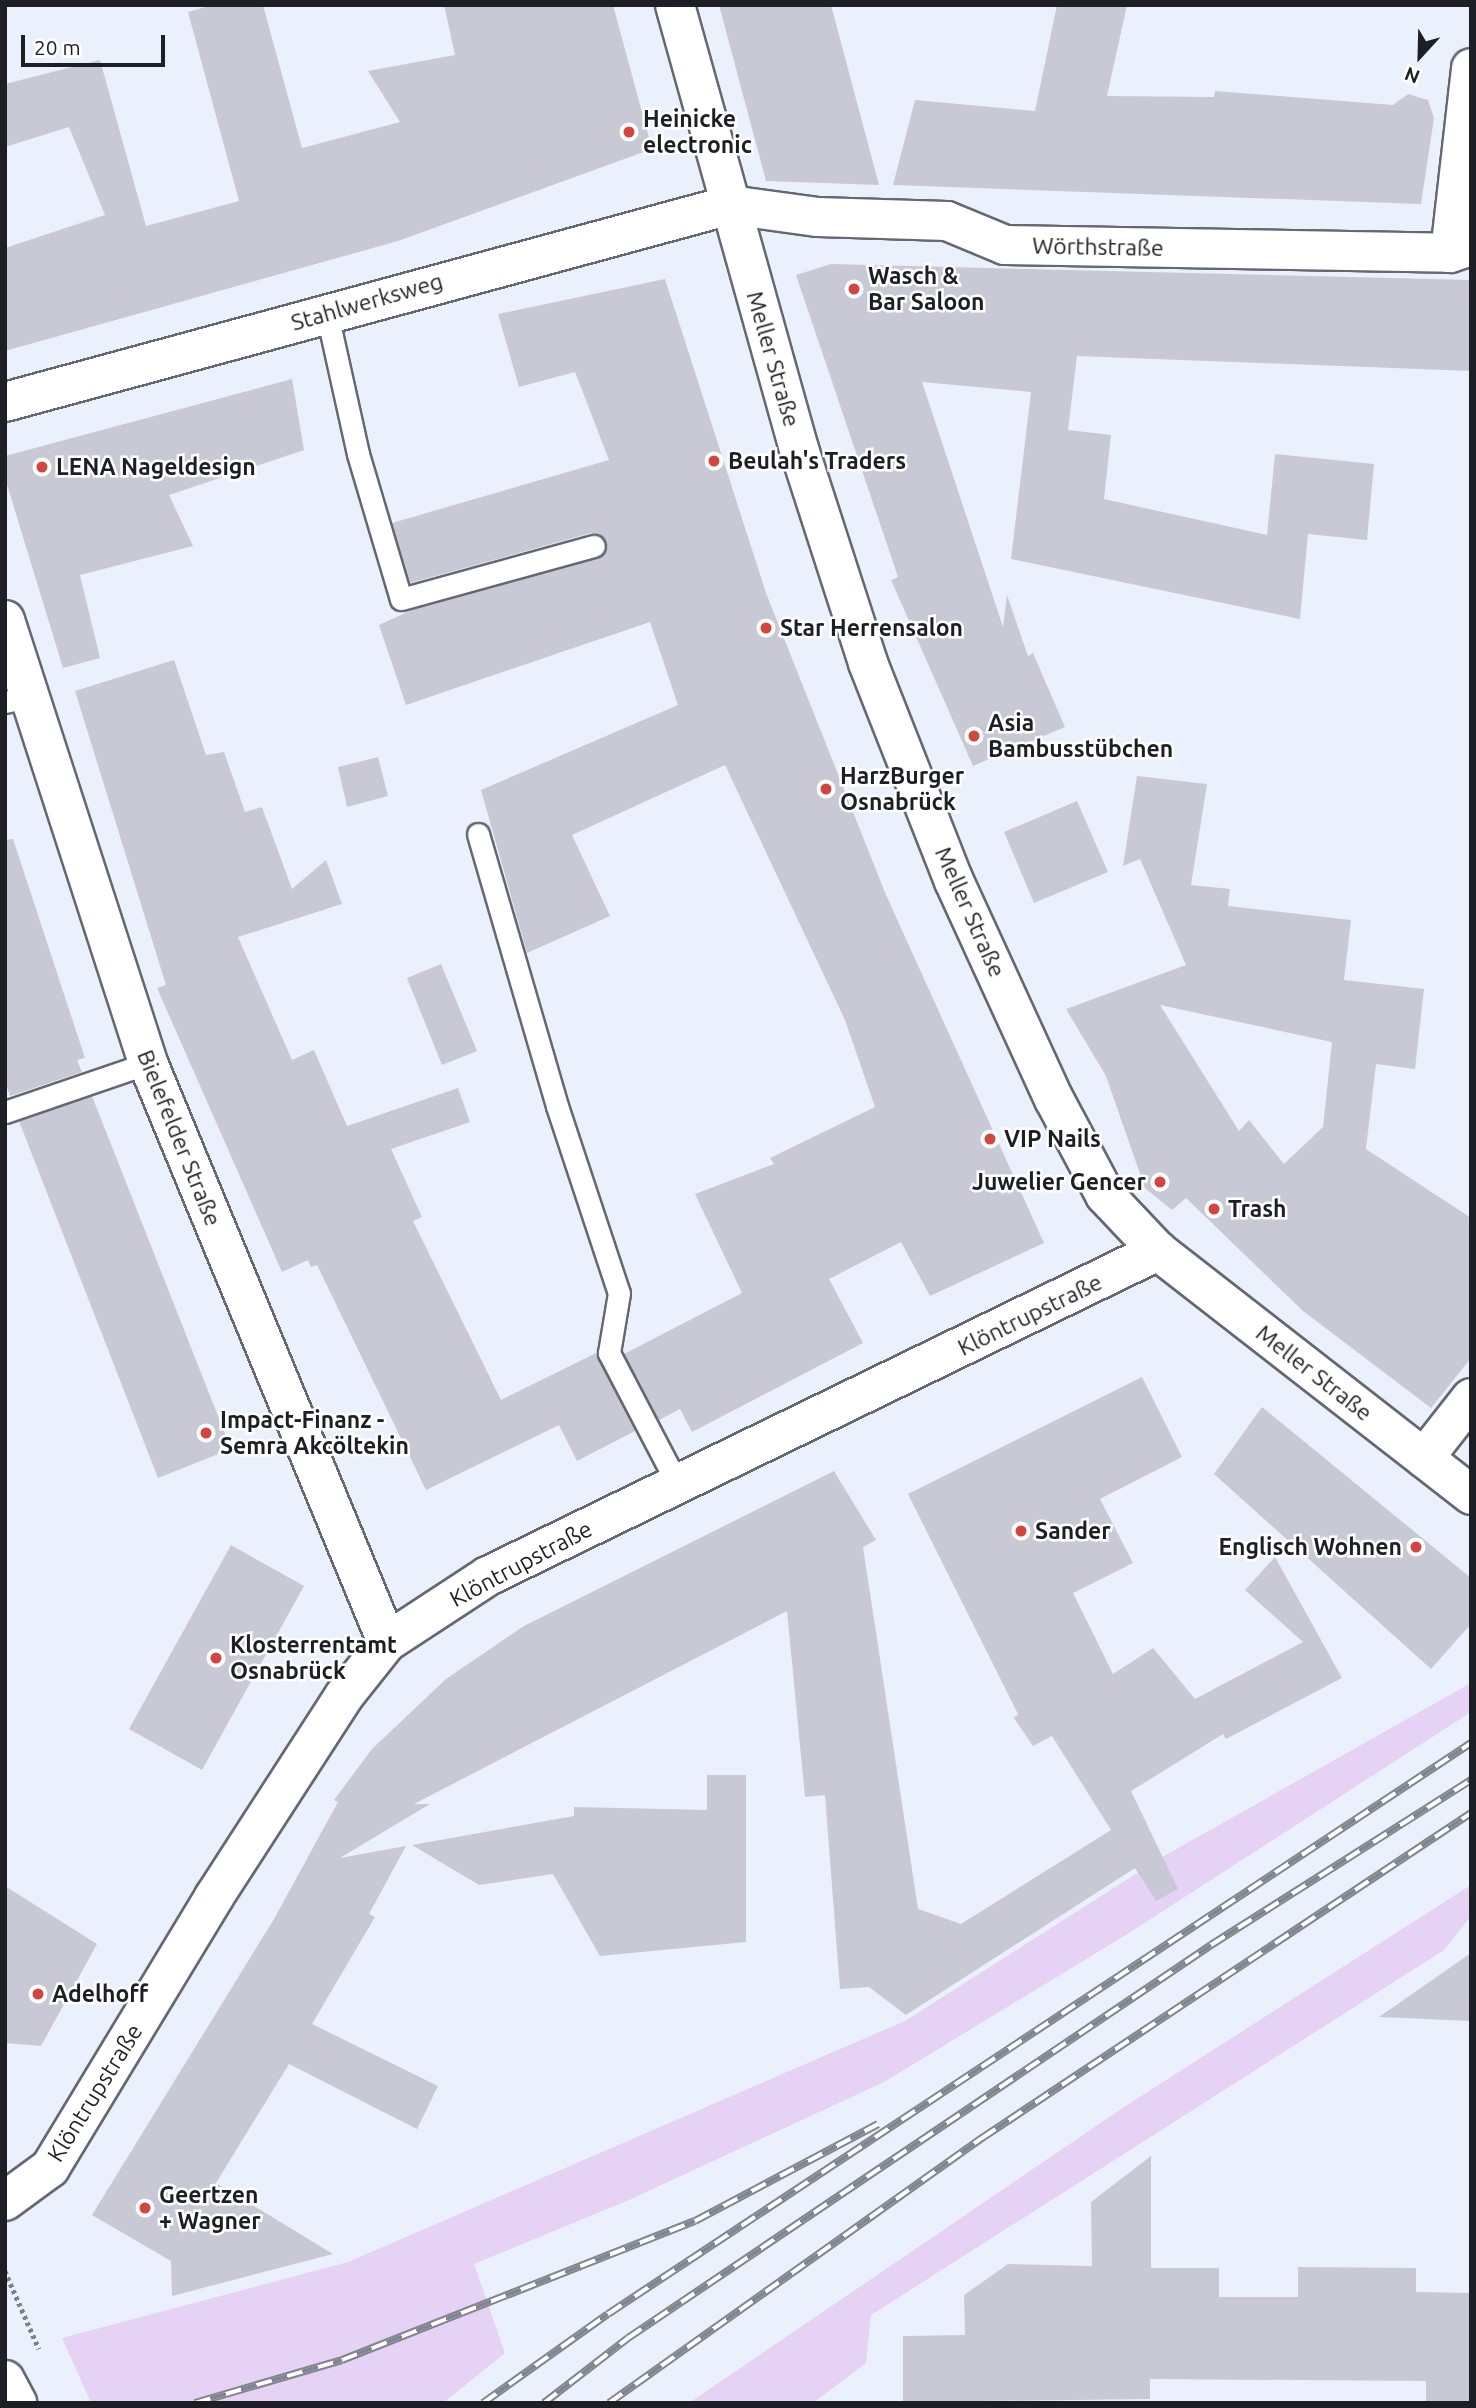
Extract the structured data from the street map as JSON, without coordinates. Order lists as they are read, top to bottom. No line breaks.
{"streets":{"street":["Wörthstraße","Stahlwerksweg","Meller Straße","Bielefelder Straße","Klöntrupstraße"]},"crossings":[["Wörthstraße","Stahlwerksweg"],["Wörthstraße","Meller Straße"],["Stahlwerksweg","Meller Straße"],["Meller Straße","Klöntrupstraße"],["Bielefelder Straße","Klöntrupstraße"]],"places":["Heinicke electronic","Wasch & Bar Saloon","Beulah's Traders","LENA Nageldesign","Star Herrensalon","Asia Bambusstübchen","HarzBurger Osnabrück","VIP Nails","Juwelier Gencer","Trash","Impact-Finanz - Semra Akcöltekin","Sander","Englisch Wohnen","Klosterrentamt Osnabrück","Adelhoff","Geertzen + Wagner"],"scale_bar":"20 m","north":"bottom"}
